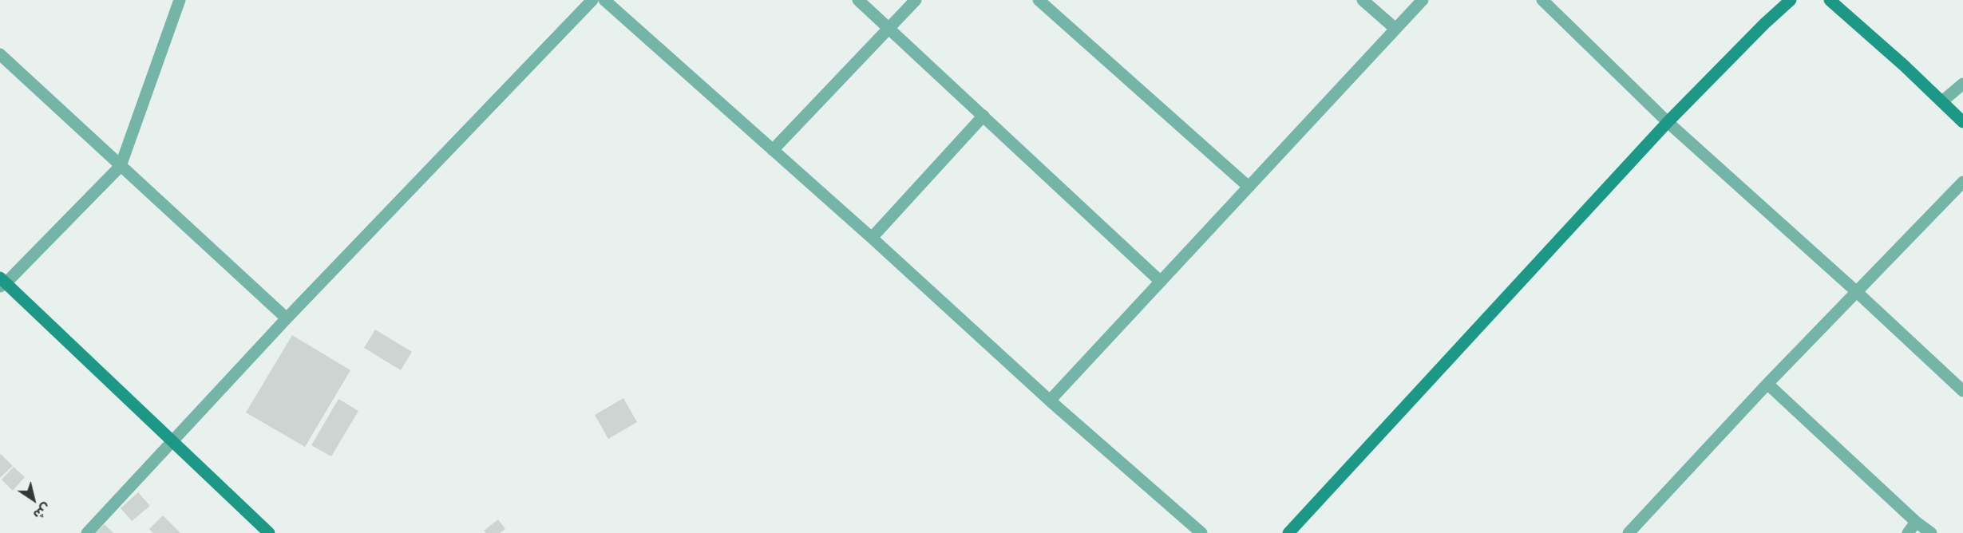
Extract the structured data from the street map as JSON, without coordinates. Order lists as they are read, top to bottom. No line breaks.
{"north":"bottom right"}
